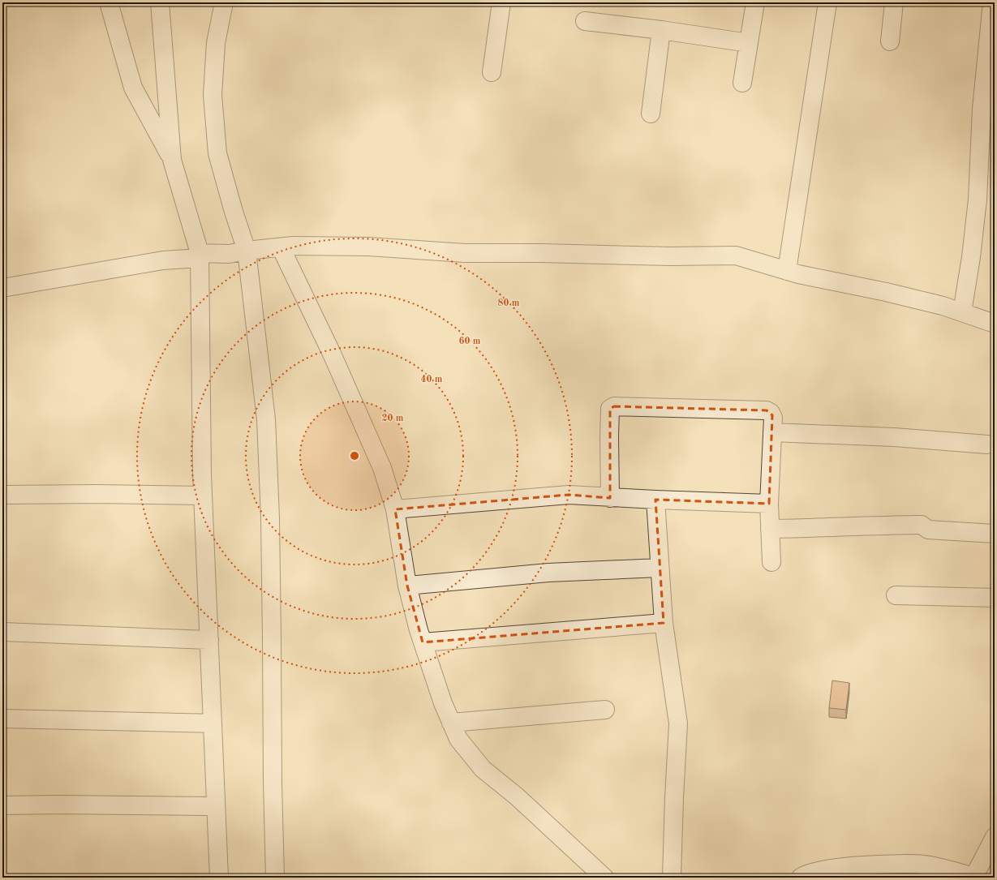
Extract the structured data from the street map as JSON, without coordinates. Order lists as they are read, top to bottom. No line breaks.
{"rings":["80 m","60 m","40 m","20 m"]}
